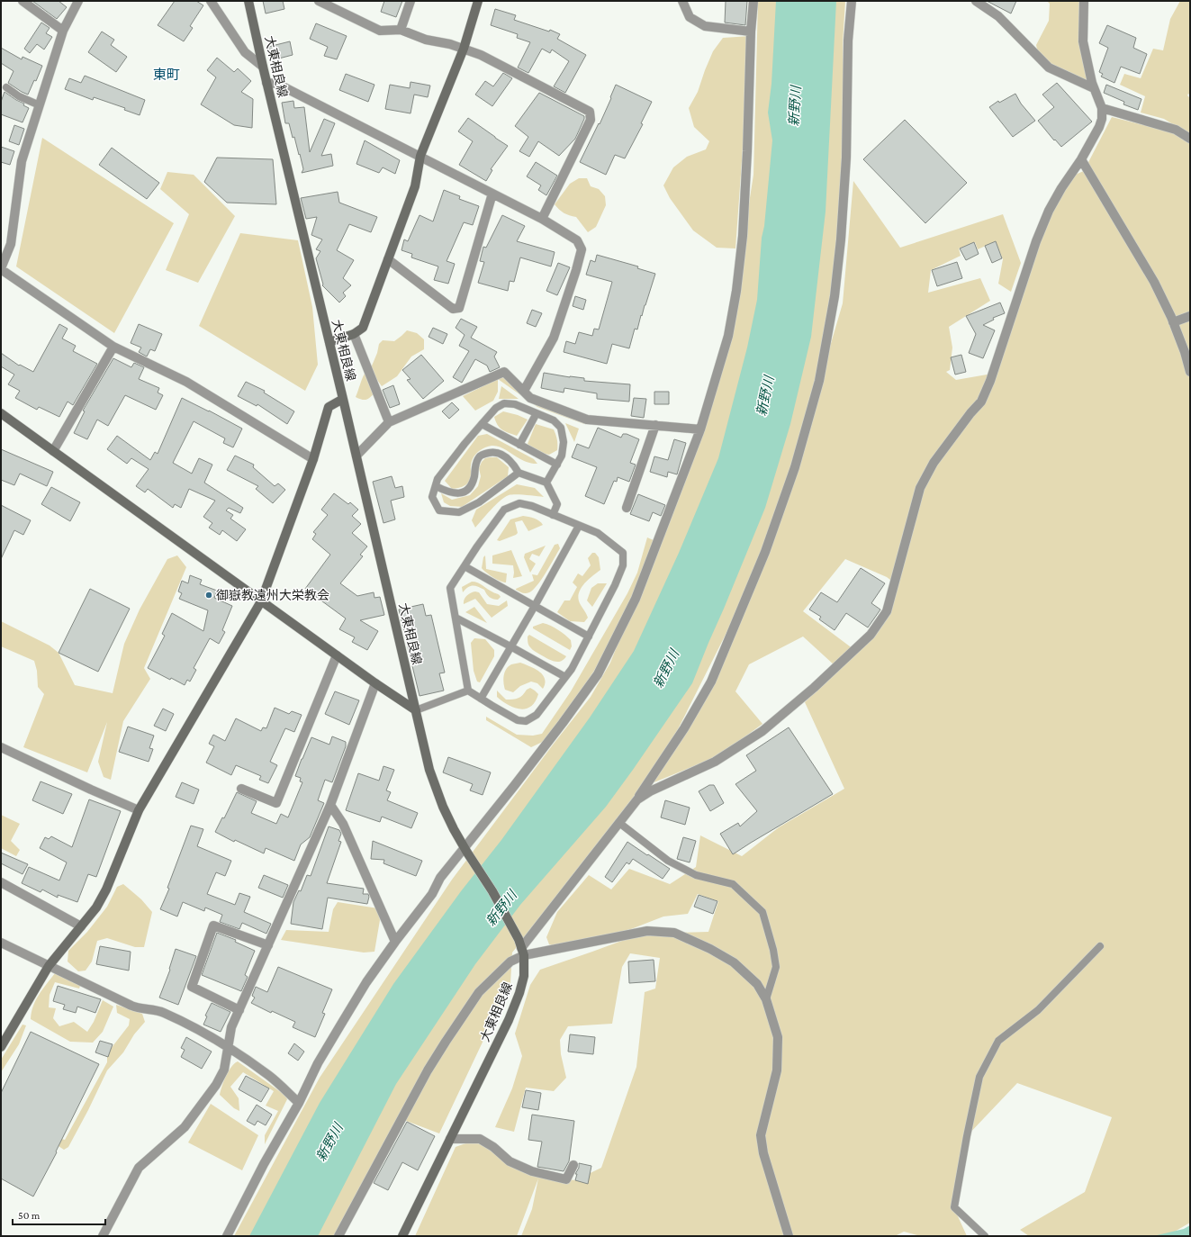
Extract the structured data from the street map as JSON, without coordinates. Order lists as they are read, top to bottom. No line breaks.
{"streets":{"street":["大東相良線"]},"districts":["東町"],"water":["新野川"],"places":["御嶽教遠州大栄教会"],"scale_bar":"50 m"}
